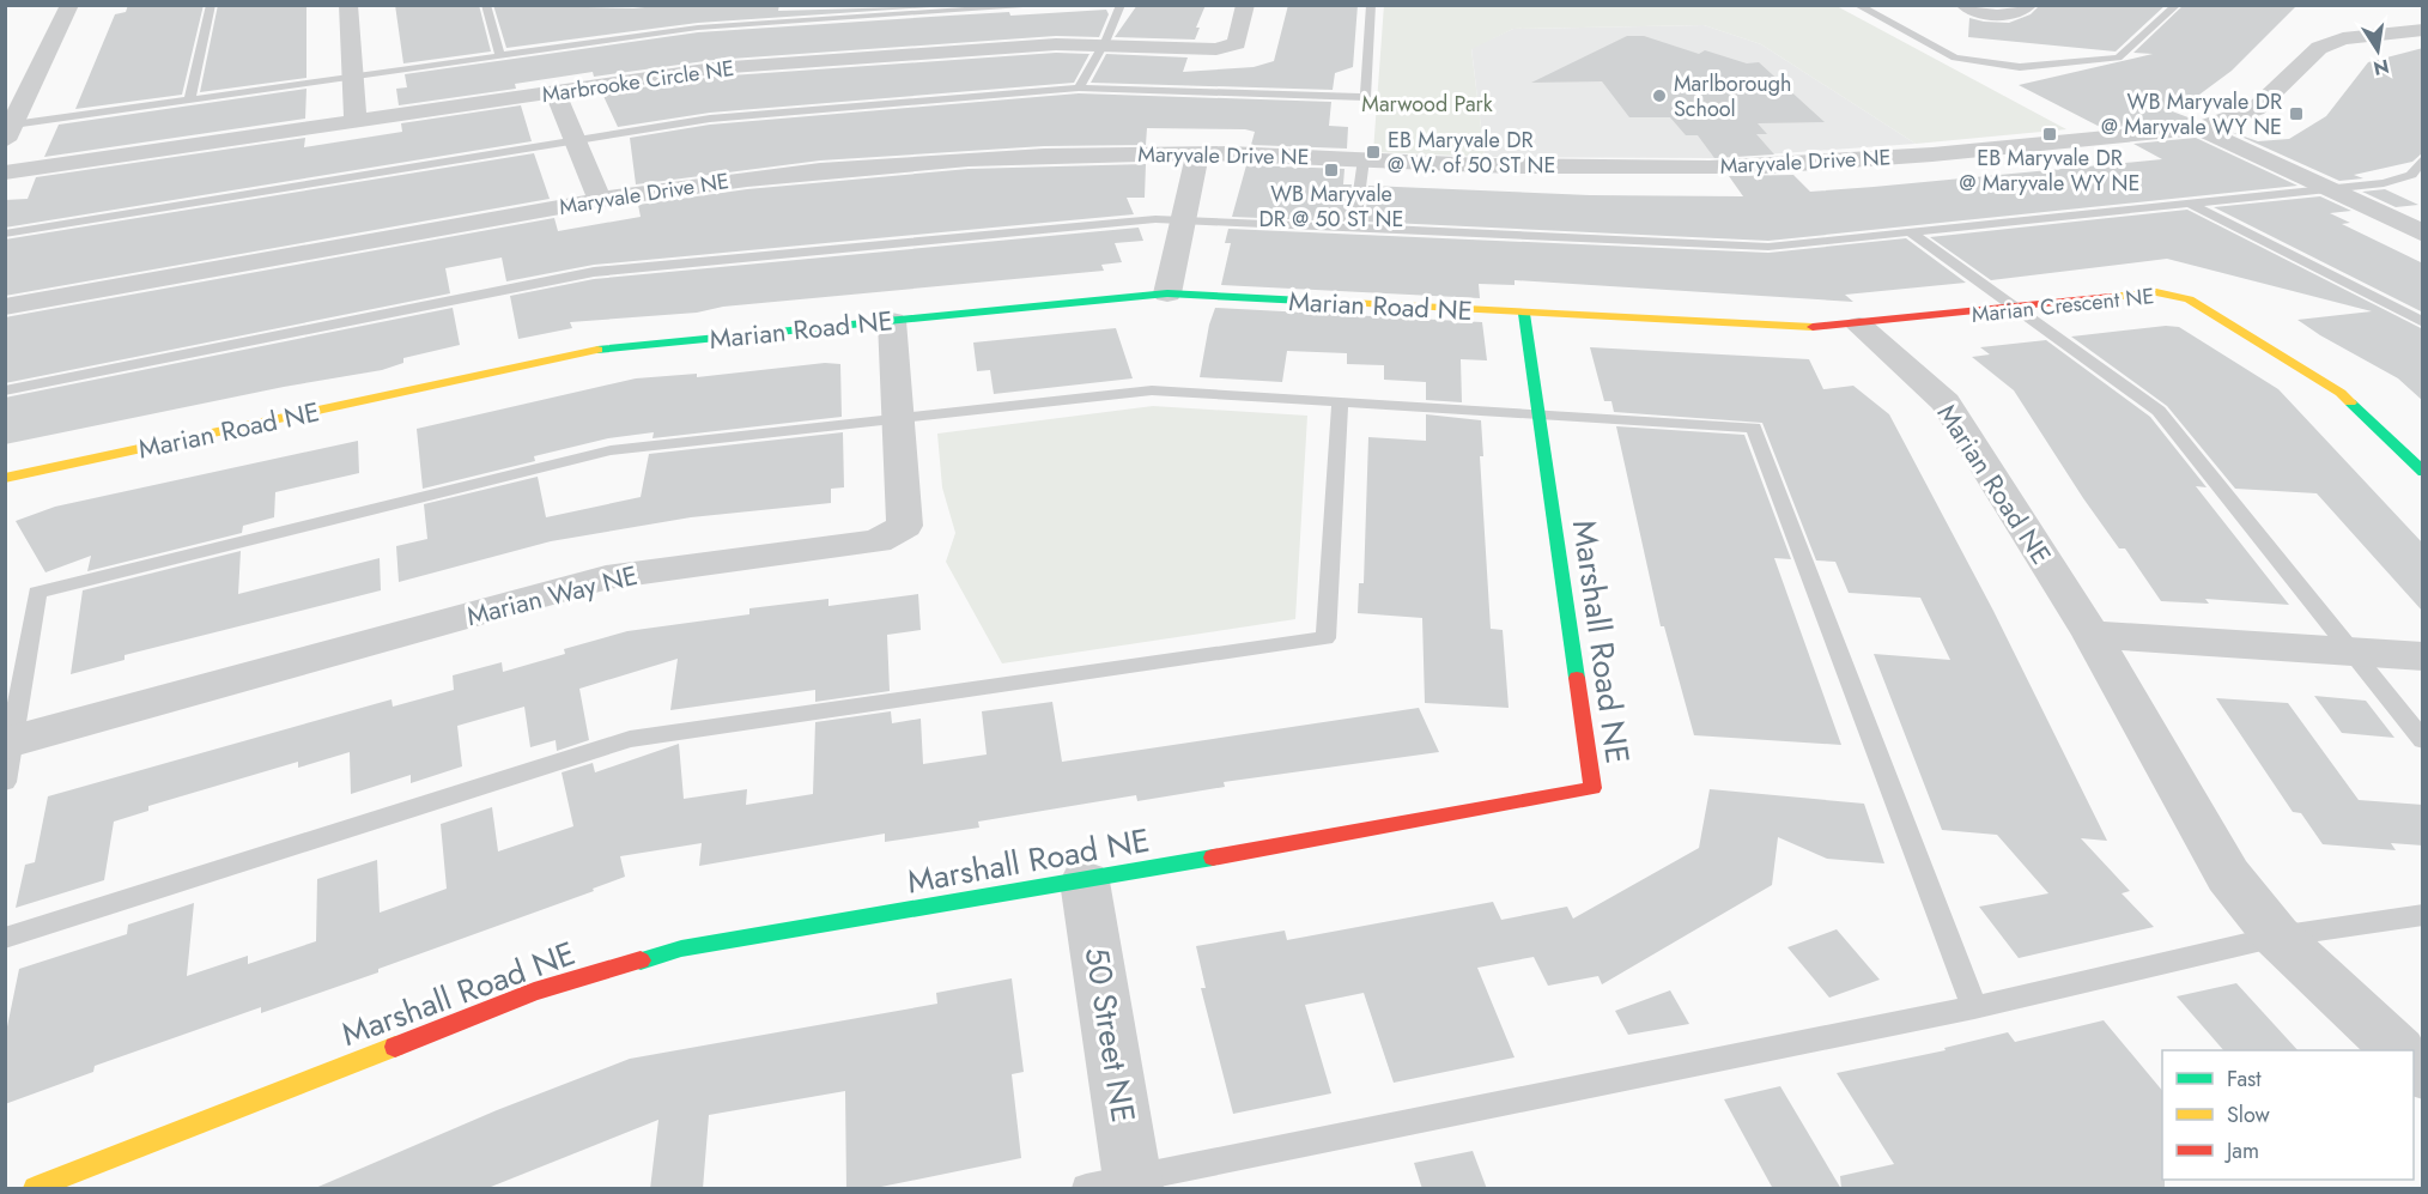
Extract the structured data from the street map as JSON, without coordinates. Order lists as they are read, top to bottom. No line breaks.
{"streets":{"street":["Marbrooke Circle NE","Maryvale Drive NE","Marian Road NE","Marian Crescent NE","Marian Way NE","Marshall Road NE","50 Street NE"]},"crossings":[["Marian Road NE","Marian Crescent NE"],["Marian Road NE","Marian Way NE"],["Marian Road NE","Marshall Road NE"],["Marshall Road NE","50 Street NE"]],"parks":["Marwood Park"],"places":{"other":["Marlborough School"],"transit":["WB Maryvale DR @ Maryvale WY NE","EB Maryvale DR @ Maryvale WY NE","EB Maryvale DR @ W. of 50 ST NE","WB Maryvale DR @ 50 ST NE"]},"legend":["Fast","Slow","Jam"],"north":"bottom"}
